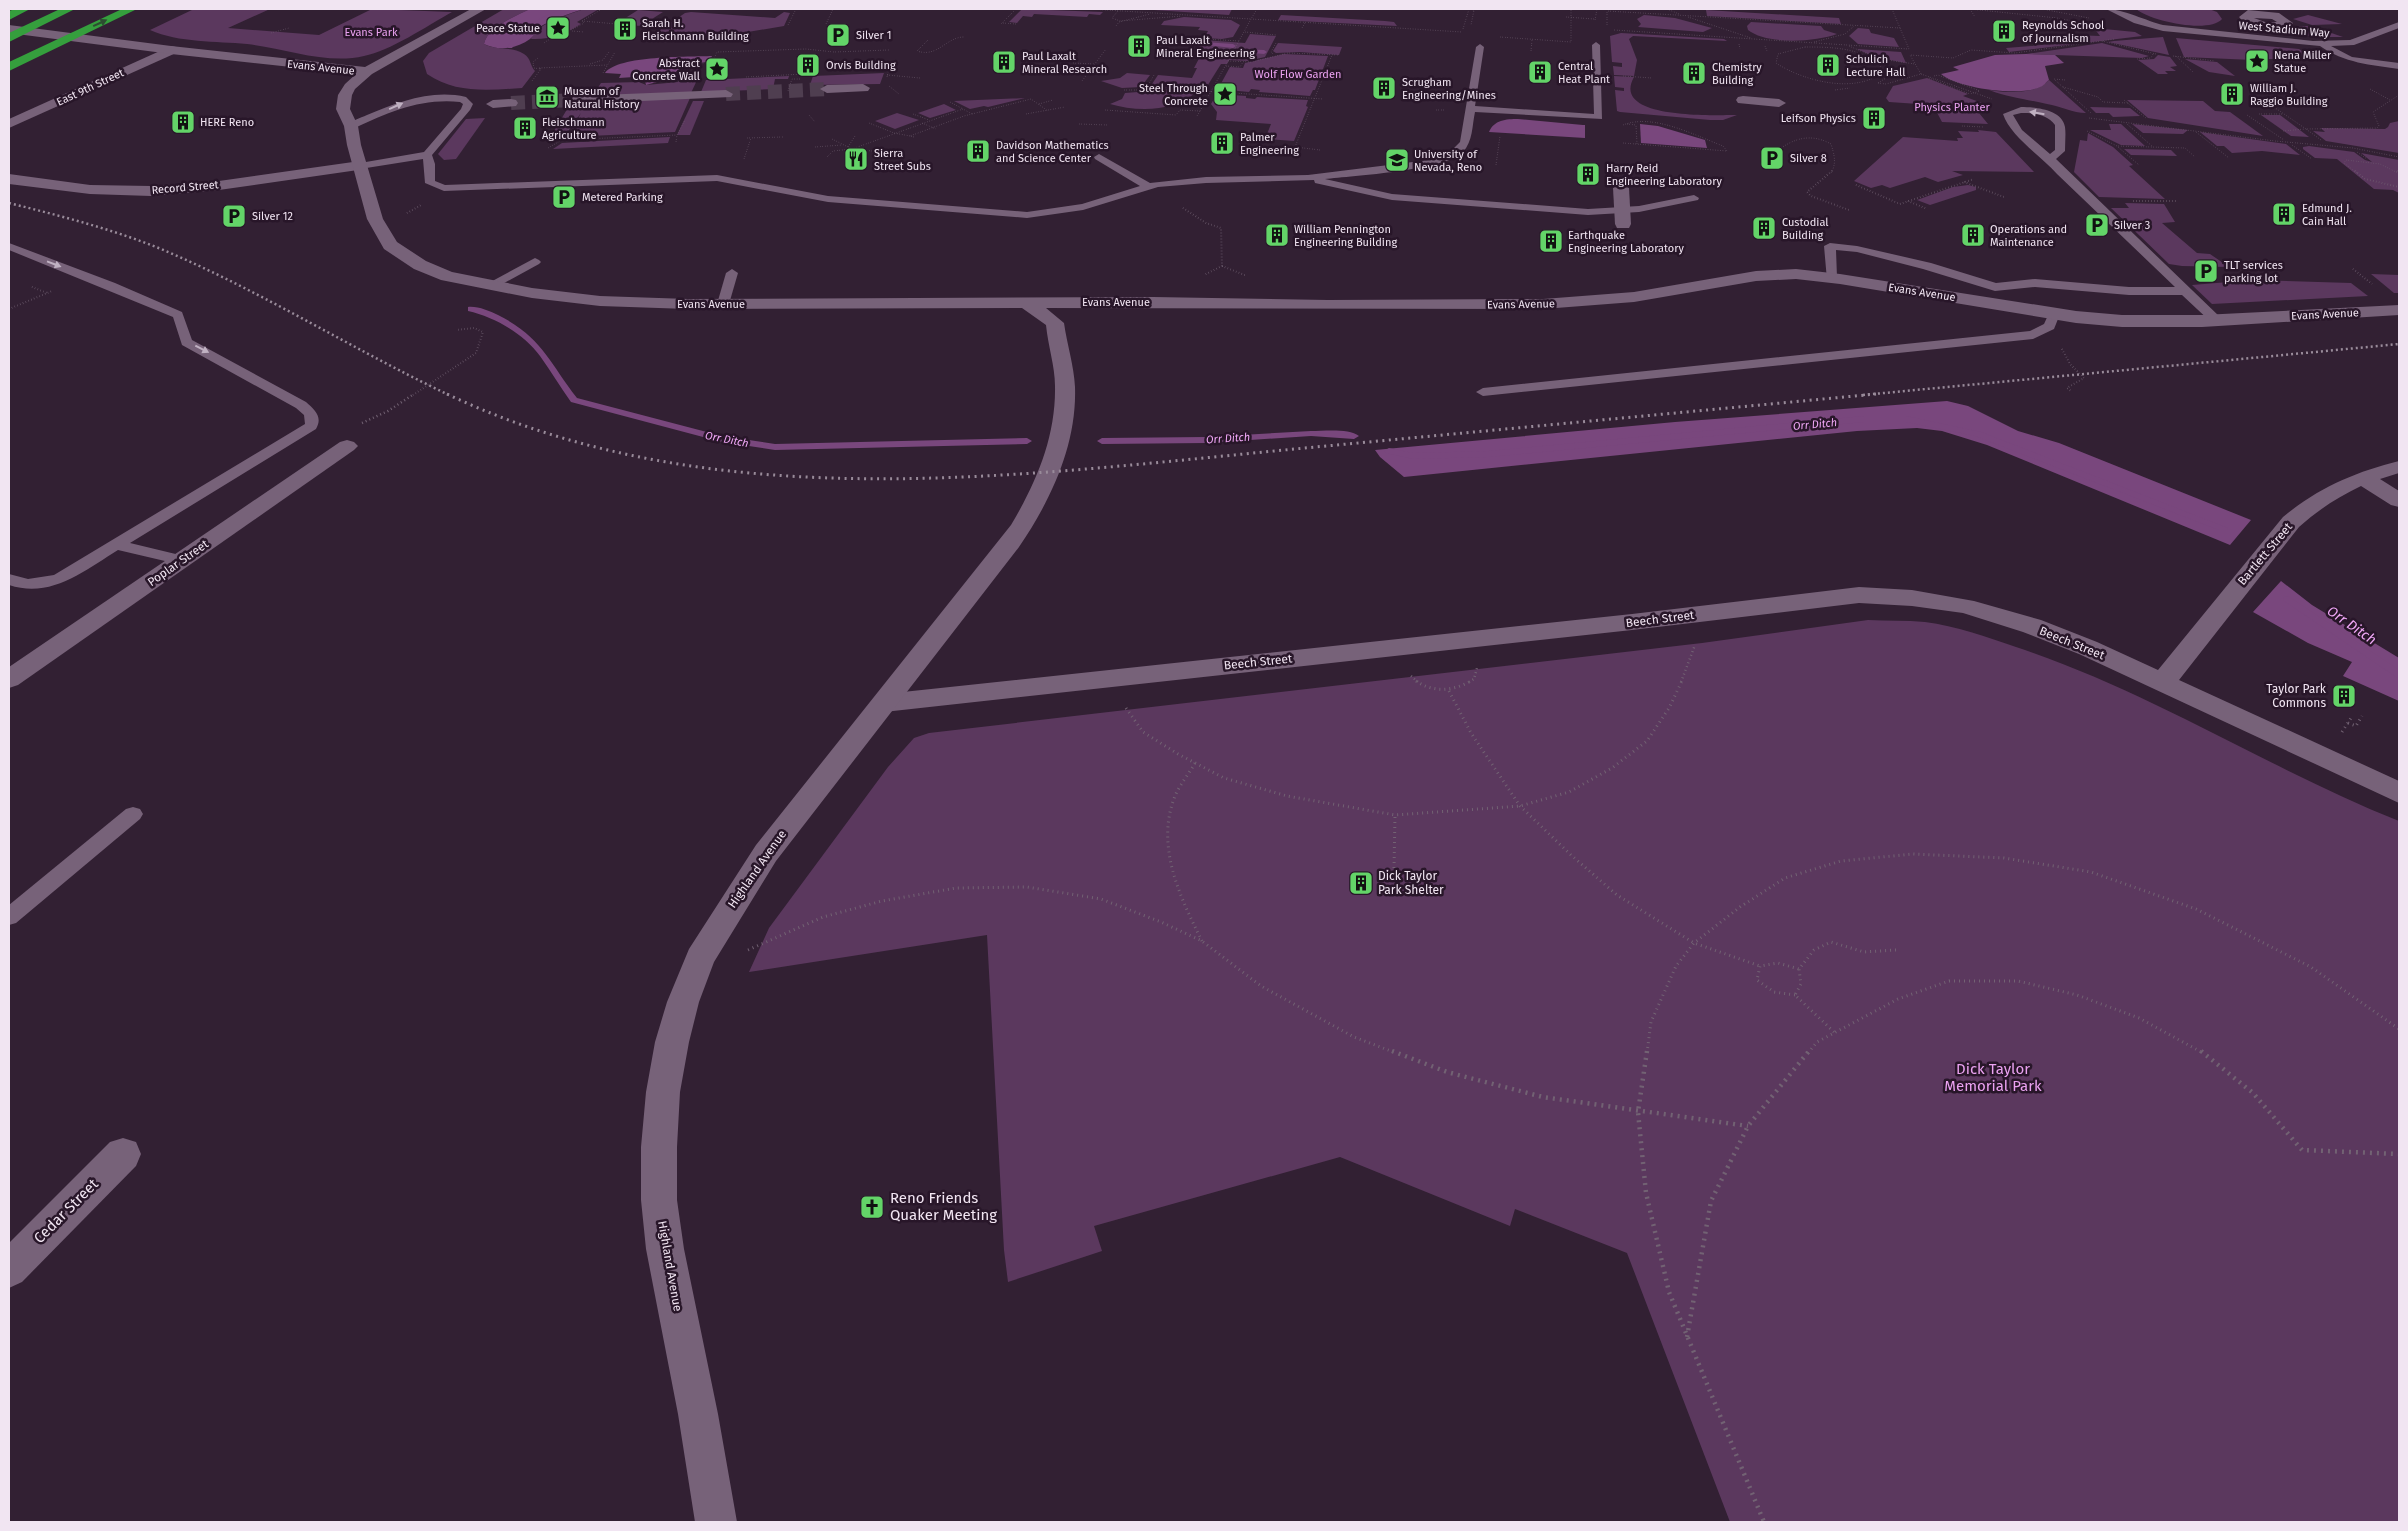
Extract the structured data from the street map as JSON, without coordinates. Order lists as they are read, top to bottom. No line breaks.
{"streets":{"street":["Evans Avenue","East 9th Street","Record Street","Bartlett Street","Poplar Street","Beech Street","Highland Avenue","Cedar Street"],"lane":["West Stadium Way"]},"crossings":[["Evans Avenue","East 9th Street"],["Evans Avenue","Record Street"],["Evans Avenue","Highland Avenue"],["Bartlett Street","Beech Street"],["Beech Street","Highland Avenue"]],"water":["Orr Ditch"],"parks":["Evans Park","Wolf Flow Garden","Physics Planter","Dick Taylor Memorial Park"],"places":{"place":["Peace Statue","Nena Miller Statue","Abstract Concrete Wall","Steel Through Concrete"],"building":["Sarah H. Fleischmann Building","Reynolds School of Journalism","Paul Laxalt Mineral Engineering","Paul Laxalt Mineral Research","Orvis Building","Schulich Lecture Hall","Central Heat Plant","Chemistry Building","Scrugham Engineering/Mines","William J. Raggio Building","Leifson Physics","HERE Reno","Fleischmann Agriculture","Palmer Engineering","Davidson Mathematics and Science Center","Harry Reid Engineering Laboratory","Edmund J. Cain Hall","Custodial Building","William Pennington Engineering Building","Operations and Maintenance","Earthquake Engineering Laboratory","Taylor Park Commons","Dick Taylor Park Shelter"],"parking":["Silver 1","Silver 8","Metered Parking","Silver 12","Silver 3","TLT services parking lot"],"museum":["Museum of Natural History"],"restaurant":["Sierra Street Subs"],"school or university":["University of Nevada, Reno"],"church":["Reno Friends Quaker Meeting"]}}
